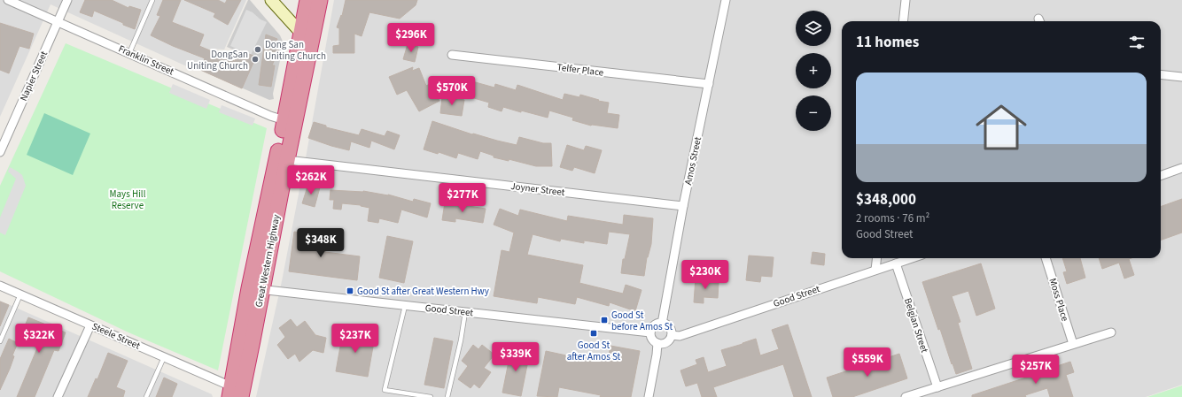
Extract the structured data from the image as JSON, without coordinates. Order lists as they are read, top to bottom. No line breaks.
{"streets":{"highway":["Great Western Highway"],"street":["Franklin Street","Telfer Place","Napier Street","Amos Street","Joyner Street","Good Street","Moss Place","Belgian Street","Steele Street"]},"crossings":[["Franklin Street","Napier Street"],["Franklin Street","Great Western Highway"],["Telfer Place","Amos Street"],["Amos Street","Joyner Street"],["Amos Street","Good Street"],["Joyner Street","Great Western Highway"],["Great Western Highway","Good Street"],["Great Western Highway","Steele Street"],["Good Street","Belgian Street"]],"parks":["Mays Hill Reserve"],"places":{"other":["Dong San Uniting Church","DongSan Uniting Church"],"transit":["Good St after Great Western Hwy","Good St before Amos St","Good St after Amos St"]},"page":{"map_buttons":["+","−"],"heading":"11 homes","price":["$296K","$570K","$262K","$277K","$348K","$230K","$322K","$237K","$339K","$559K","$257K"],"list":[{"name":"$348,000","note":"2 rooms · 76 m² · Good Street"}]}}
